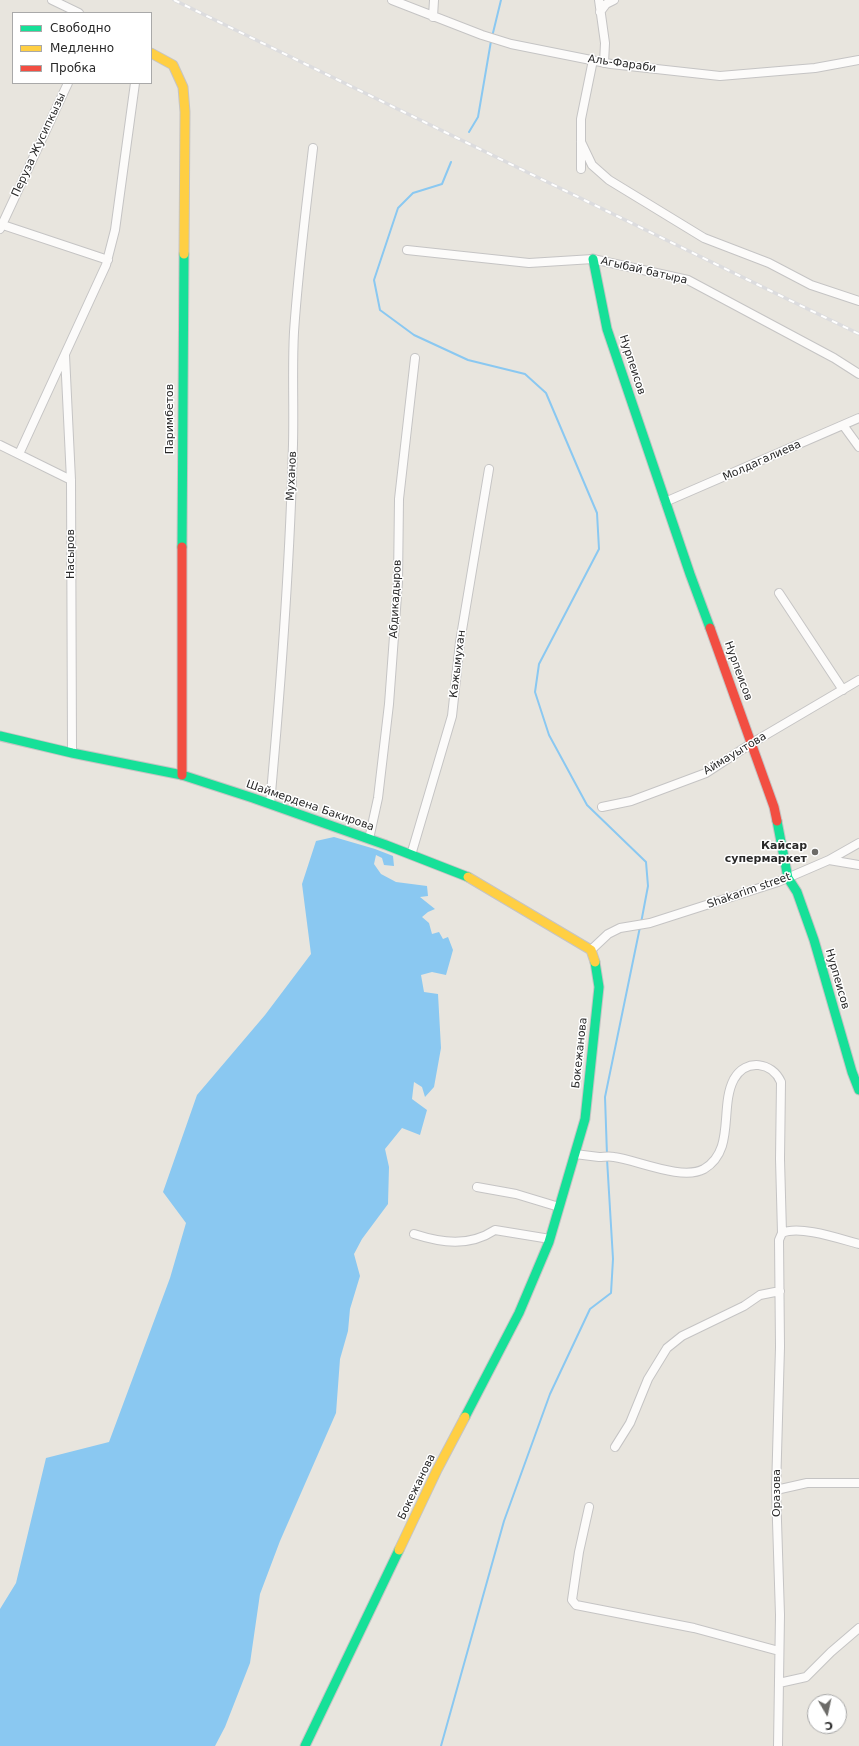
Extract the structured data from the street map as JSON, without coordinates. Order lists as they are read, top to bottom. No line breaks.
{"streets":{"street":["Аль-Фараби","Перуза Жусипкызы","Агыбай батыра","Нурпеисов","Паримбетов","Молдагалиева","Муханов","Насыров","Абдикадыров","Кажымухан","Аймауытова","Шаймердена Бакирова","Shakarim street","Бокежанова","Оразова"]},"crossings":[["Агыбай батыра","Нурпеисов"],["Нурпеисов","Молдагалиева"],["Нурпеисов","Аймауытова"],["Нурпеисов","Shakarim street"],["Паримбетов","Шаймердена Бакирова"],["Муханов","Шаймердена Бакирова"],["Насыров","Шаймердена Бакирова"],["Абдикадыров","Шаймердена Бакирова"],["Кажымухан","Шаймердена Бакирова"],["Шаймердена Бакирова","Shakarim street"],["Шаймердена Бакирова","Бокежанова"],["Shakarim street","Бокежанова"],["Бокежанова","Оразова"]],"places":["Кайсар супермаркет"],"legend":["Свободно","Медленно","Пробка"],"north":"bottom"}
